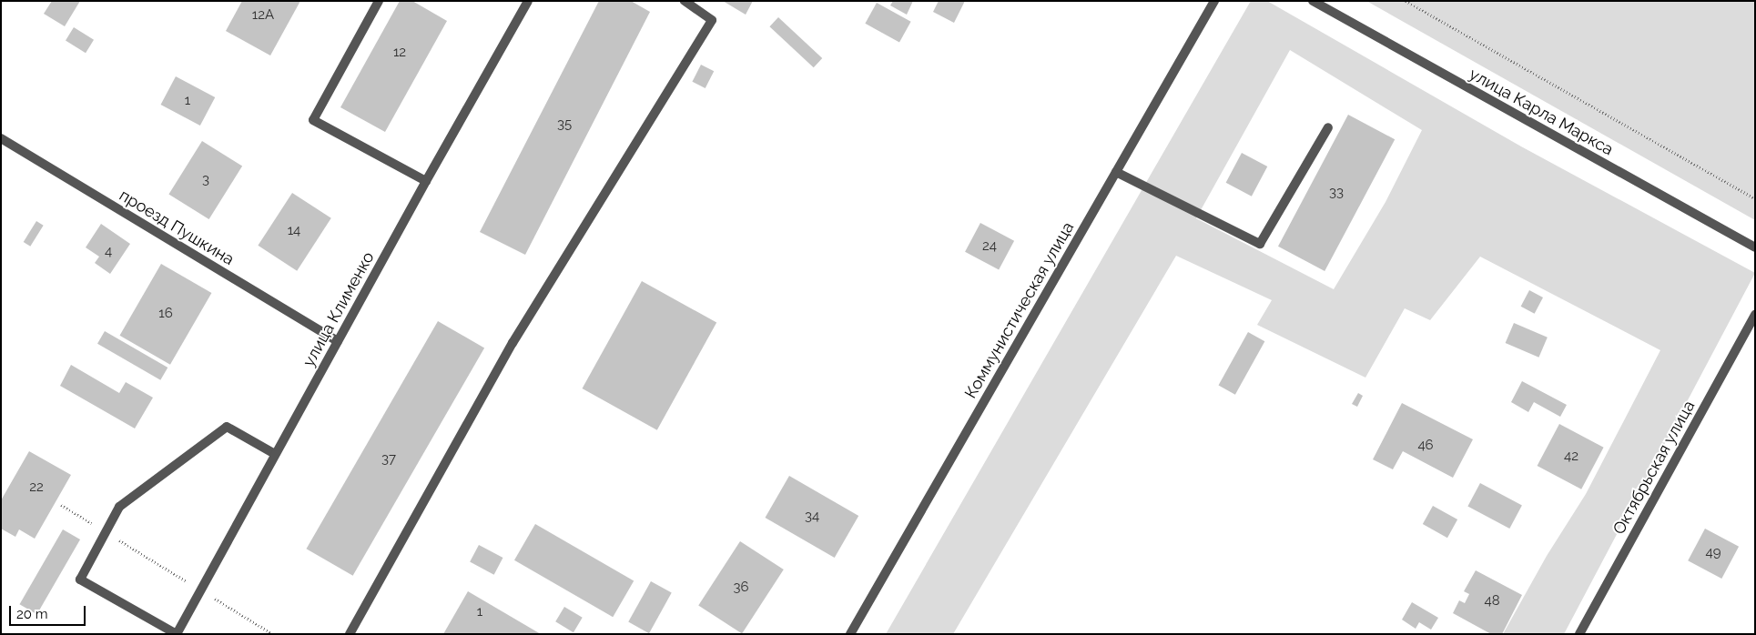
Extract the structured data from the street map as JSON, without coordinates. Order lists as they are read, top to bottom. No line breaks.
{"streets":{"street":["улица Карла Маркса","проезд Пушкина","улица Клименко","Коммунистическая улица","Октябрьская улица"]},"crossings":[["проезд Пушкина","улица Клименко"]],"house_numbers":["12А","12","1","35","3","33","14","24","4","16","46","42","37","22","34","49","36","48","1"],"scale_bar":"20 m"}
